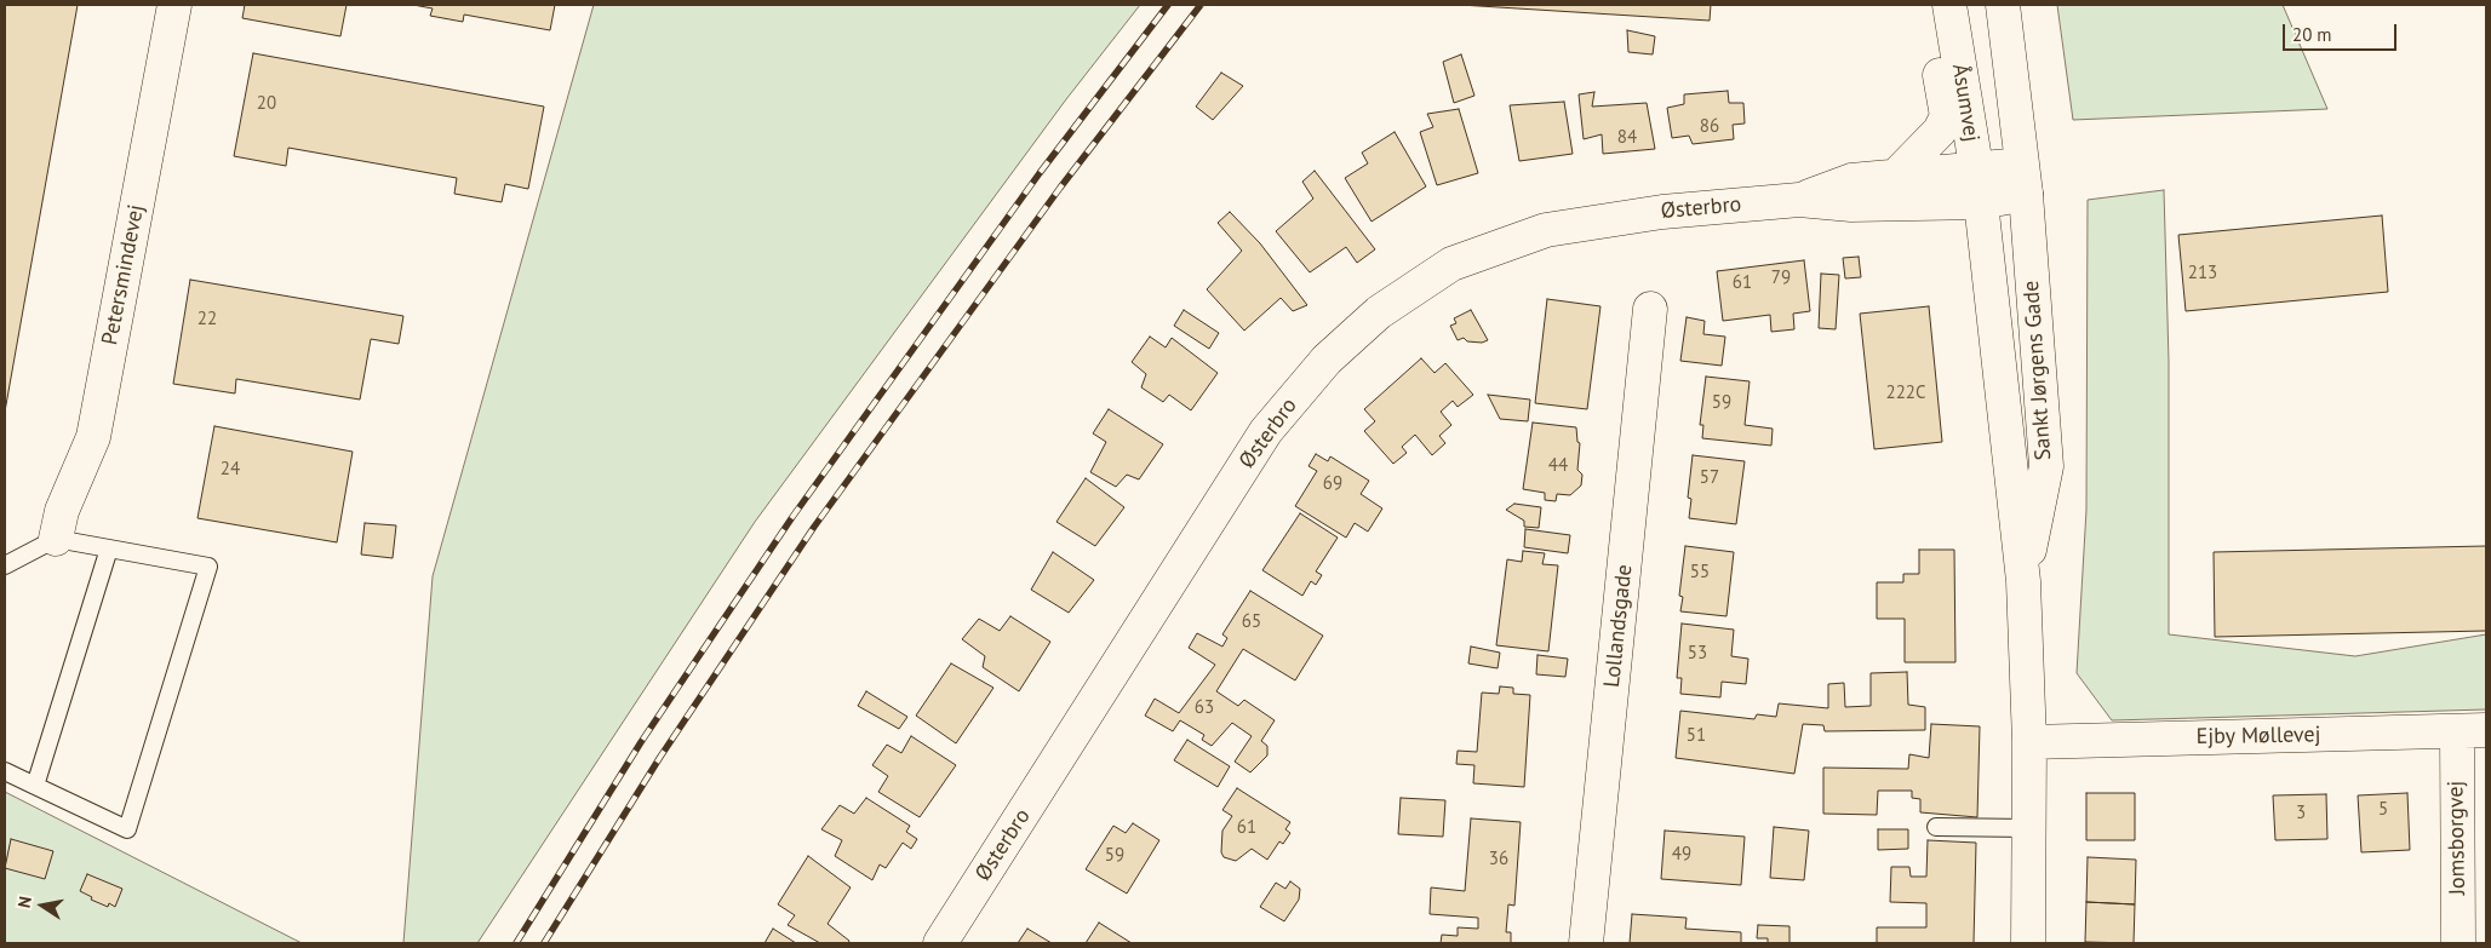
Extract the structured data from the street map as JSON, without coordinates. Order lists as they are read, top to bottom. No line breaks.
{"streets":{"street":["Åsumvej","Østerbro","Petersmindevej","Sankt Jørgens Gade","Lollandsgade","Ejby Møllevej","Jomsborgvej"]},"crossings":[["Åsumvej","Østerbro"],["Åsumvej","Sankt Jørgens Gade"],["Østerbro","Sankt Jørgens Gade"],["Sankt Jørgens Gade","Ejby Møllevej"],["Ejby Møllevej","Jomsborgvej"]],"house_numbers":["20","86","84","213","79","61","22","222C","59","44","24","57","69","55","65","53","63","51","5","3","61","49","59","36"],"scale_bar":"20 m","north":"left"}
